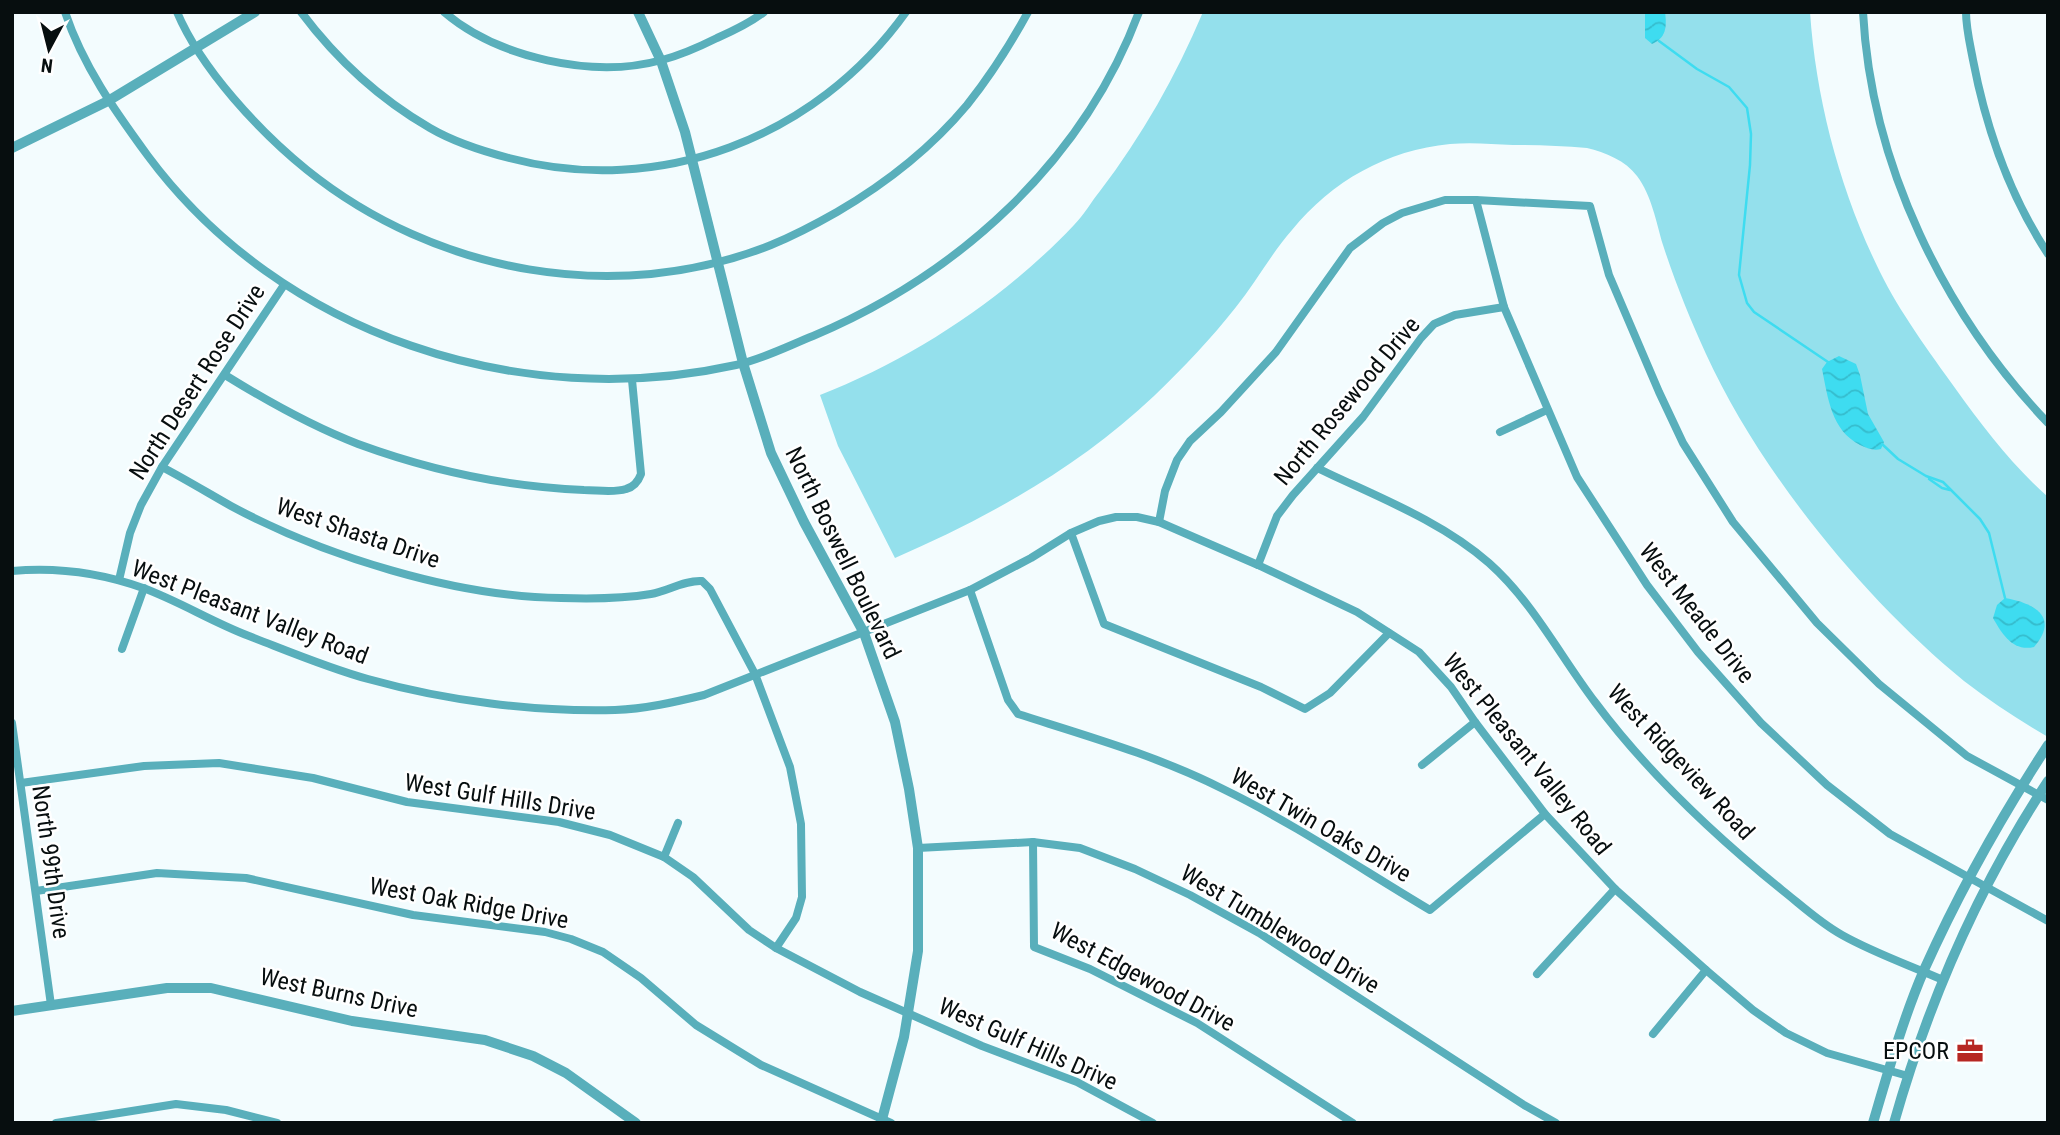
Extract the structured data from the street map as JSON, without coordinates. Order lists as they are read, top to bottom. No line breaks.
{"streets":{"street":["North Desert Rose Drive","North Rosewood Drive","West Shasta Drive","North Boswell Boulevard","West Pleasant Valley Road","West Meade Drive","West Ridgeview Road","West Gulf Hills Drive","West Twin Oaks Drive","North 99th Drive","West Oak Ridge Drive","West Tumblewood Drive","West Edgewood Drive","West Burns Drive"]},"crossings":[["North Desert Rose Drive","West Shasta Drive"],["North Desert Rose Drive","West Pleasant Valley Road"],["North Rosewood Drive","West Pleasant Valley Road"],["North Rosewood Drive","West Meade Drive"],["North Rosewood Drive","West Ridgeview Road"],["West Shasta Drive","West Pleasant Valley Road"],["West Shasta Drive","West Gulf Hills Drive"],["North Boswell Boulevard","West Pleasant Valley Road"],["North Boswell Boulevard","West Gulf Hills Drive"],["North Boswell Boulevard","West Oak Ridge Drive"],["North Boswell Boulevard","West Tumblewood Drive"],["West Pleasant Valley Road","West Twin Oaks Drive"],["West Gulf Hills Drive","North 99th Drive"],["North 99th Drive","West Oak Ridge Drive"],["North 99th Drive","West Burns Drive"],["West Tumblewood Drive","West Edgewood Drive"]],"places":{"office":["EPCOR"]},"north":"bottom"}
